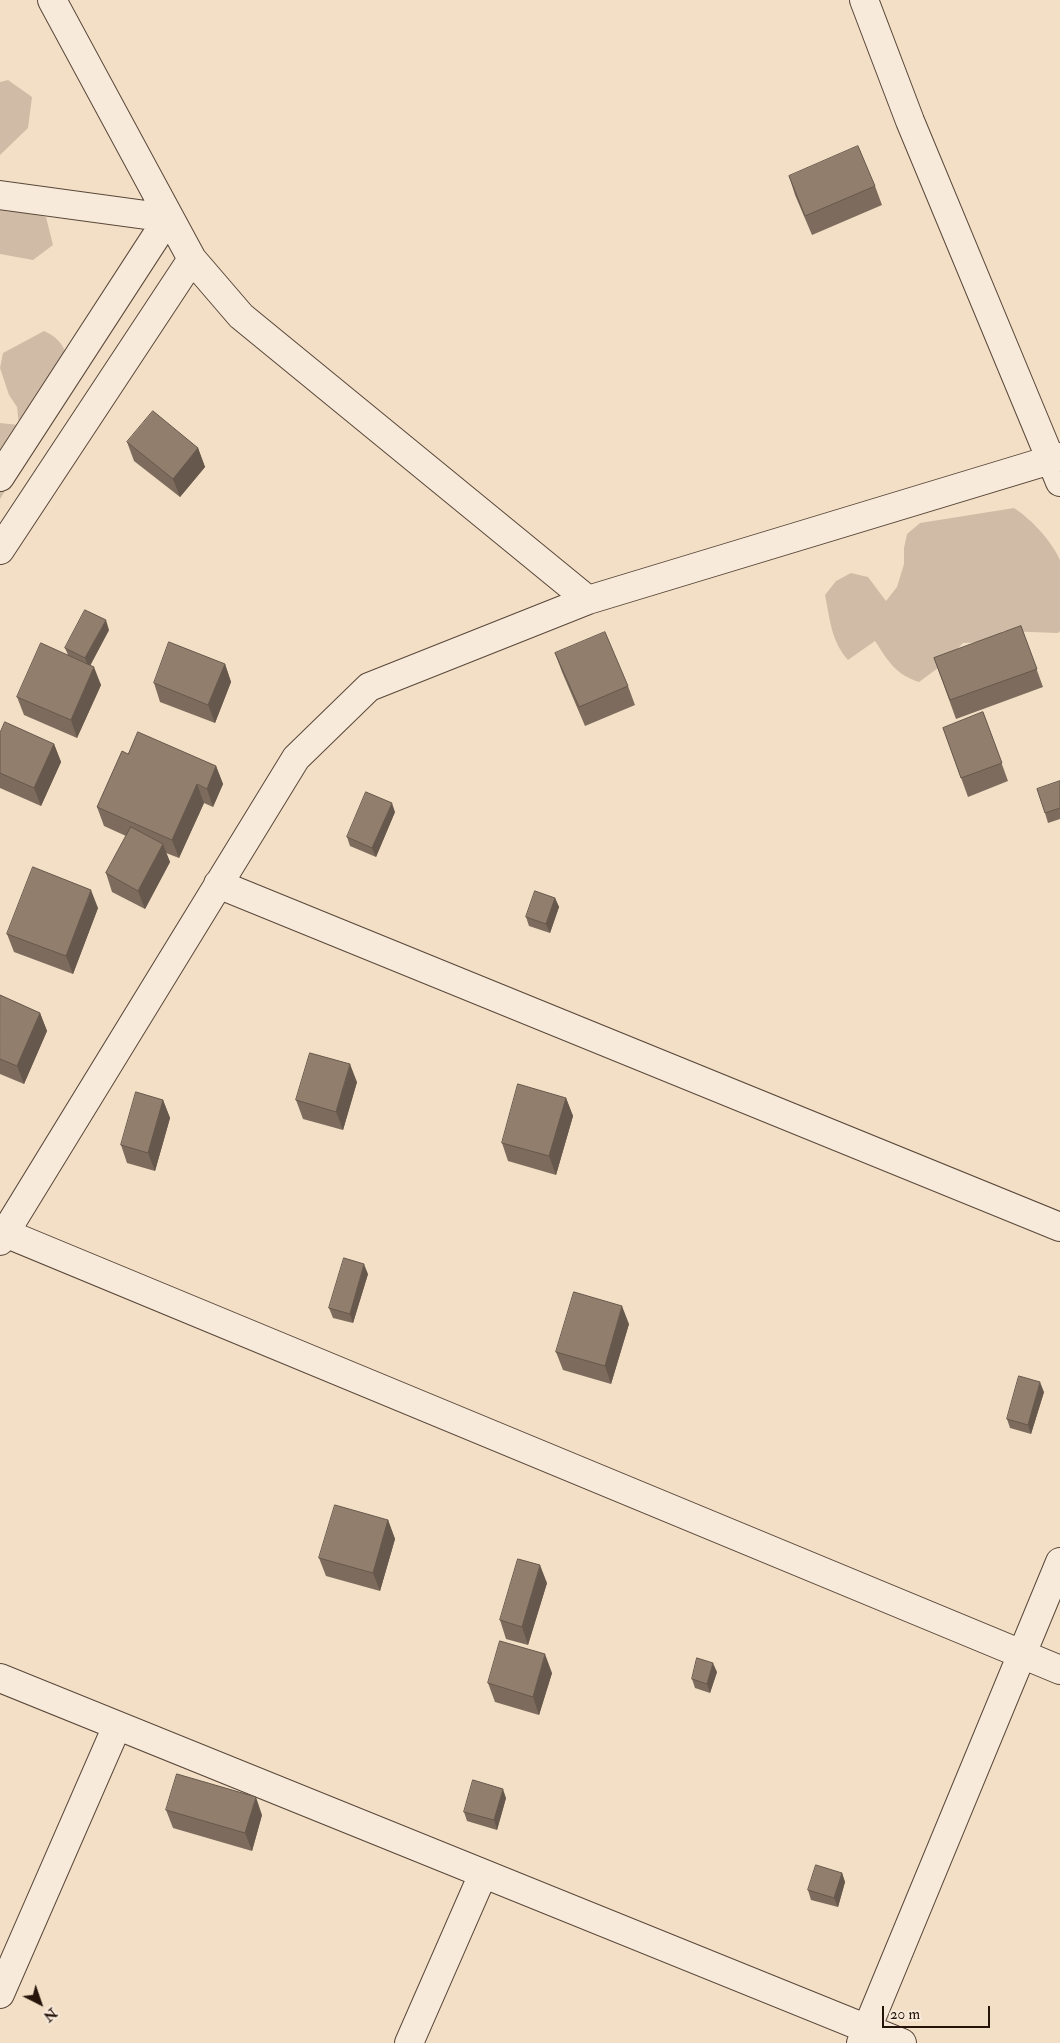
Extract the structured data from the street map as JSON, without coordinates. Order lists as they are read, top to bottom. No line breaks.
{"scale_bar":"20 m","north":"bottom right"}
